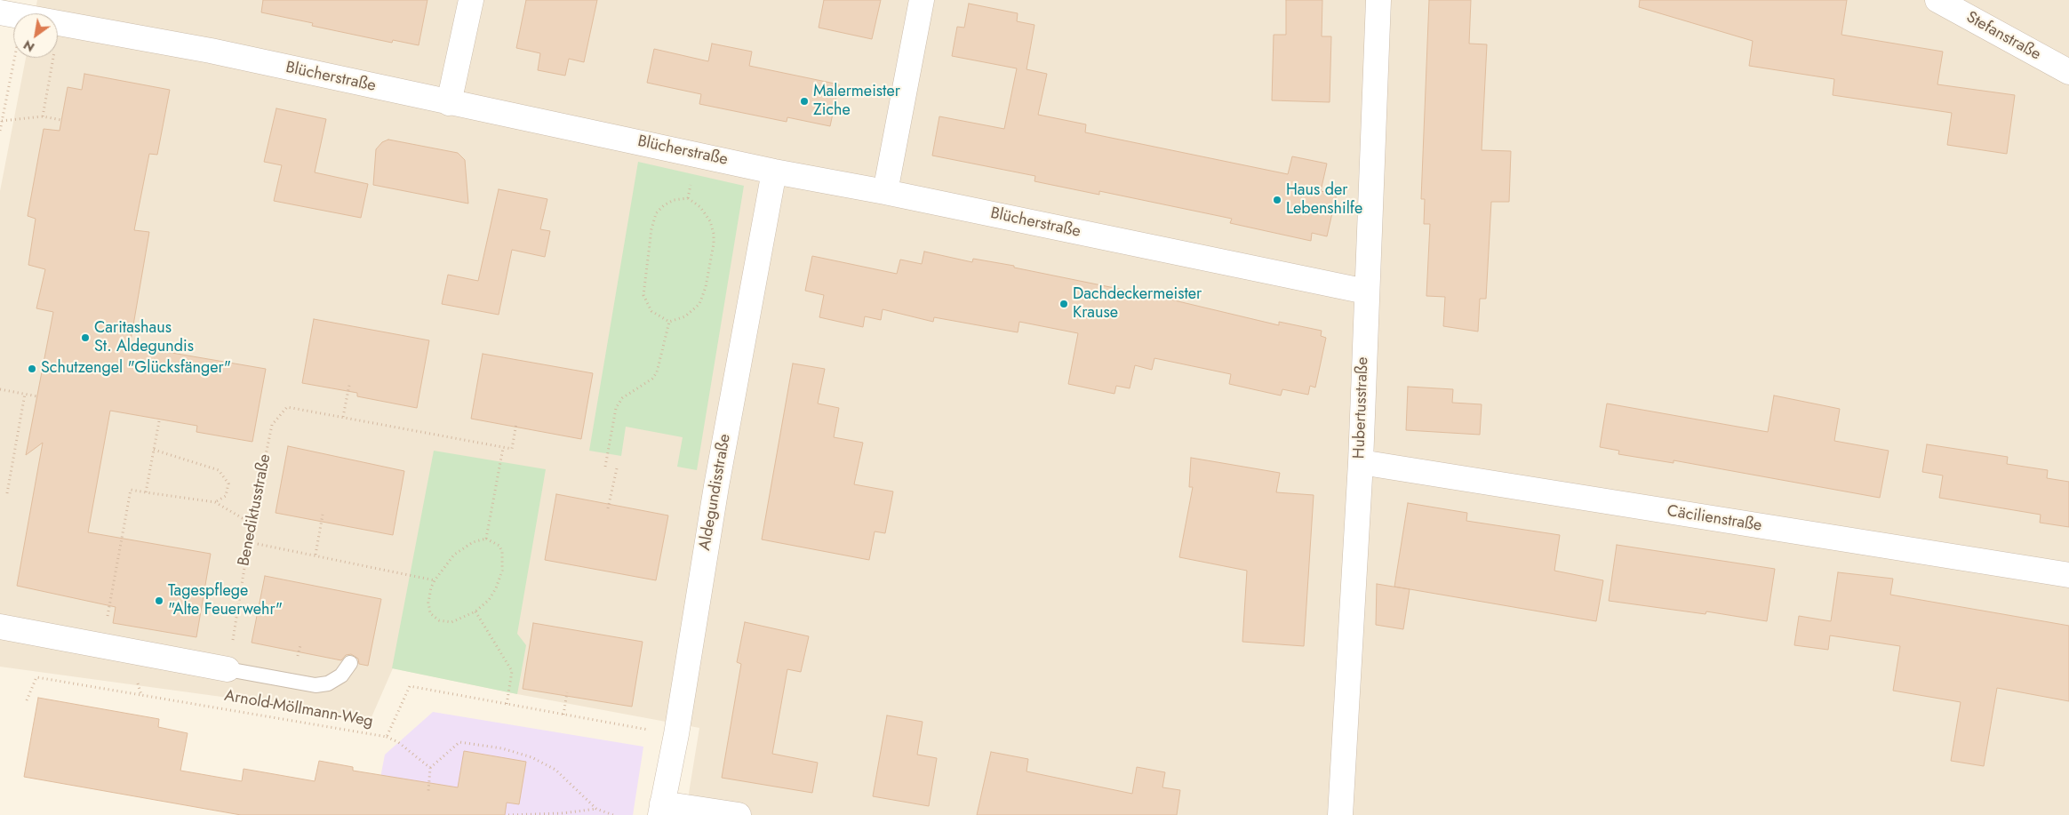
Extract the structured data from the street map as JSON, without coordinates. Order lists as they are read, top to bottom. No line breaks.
{"streets":{"street":["Stefanstraße","Blücherstraße","Hubertusstraße","Aldegundisstraße","Cäcilienstraße"],"path":["Benediktusstraße","Arnold-Möllmann-Weg"]},"crossings":[["Blücherstraße","Hubertusstraße"],["Blücherstraße","Aldegundisstraße"],["Hubertusstraße","Cäcilienstraße"],["Aldegundisstraße","Arnold-Möllmann-Weg"]],"places":["Malermeister Ziche","Haus der Lebenshilfe","Dachdeckermeister Krause","Caritashaus St. Aldegundis","Schutzengel \"Glücksfänger\"","Tagespflege \"Alte Feuerwehr\""],"north":"bottom left"}
